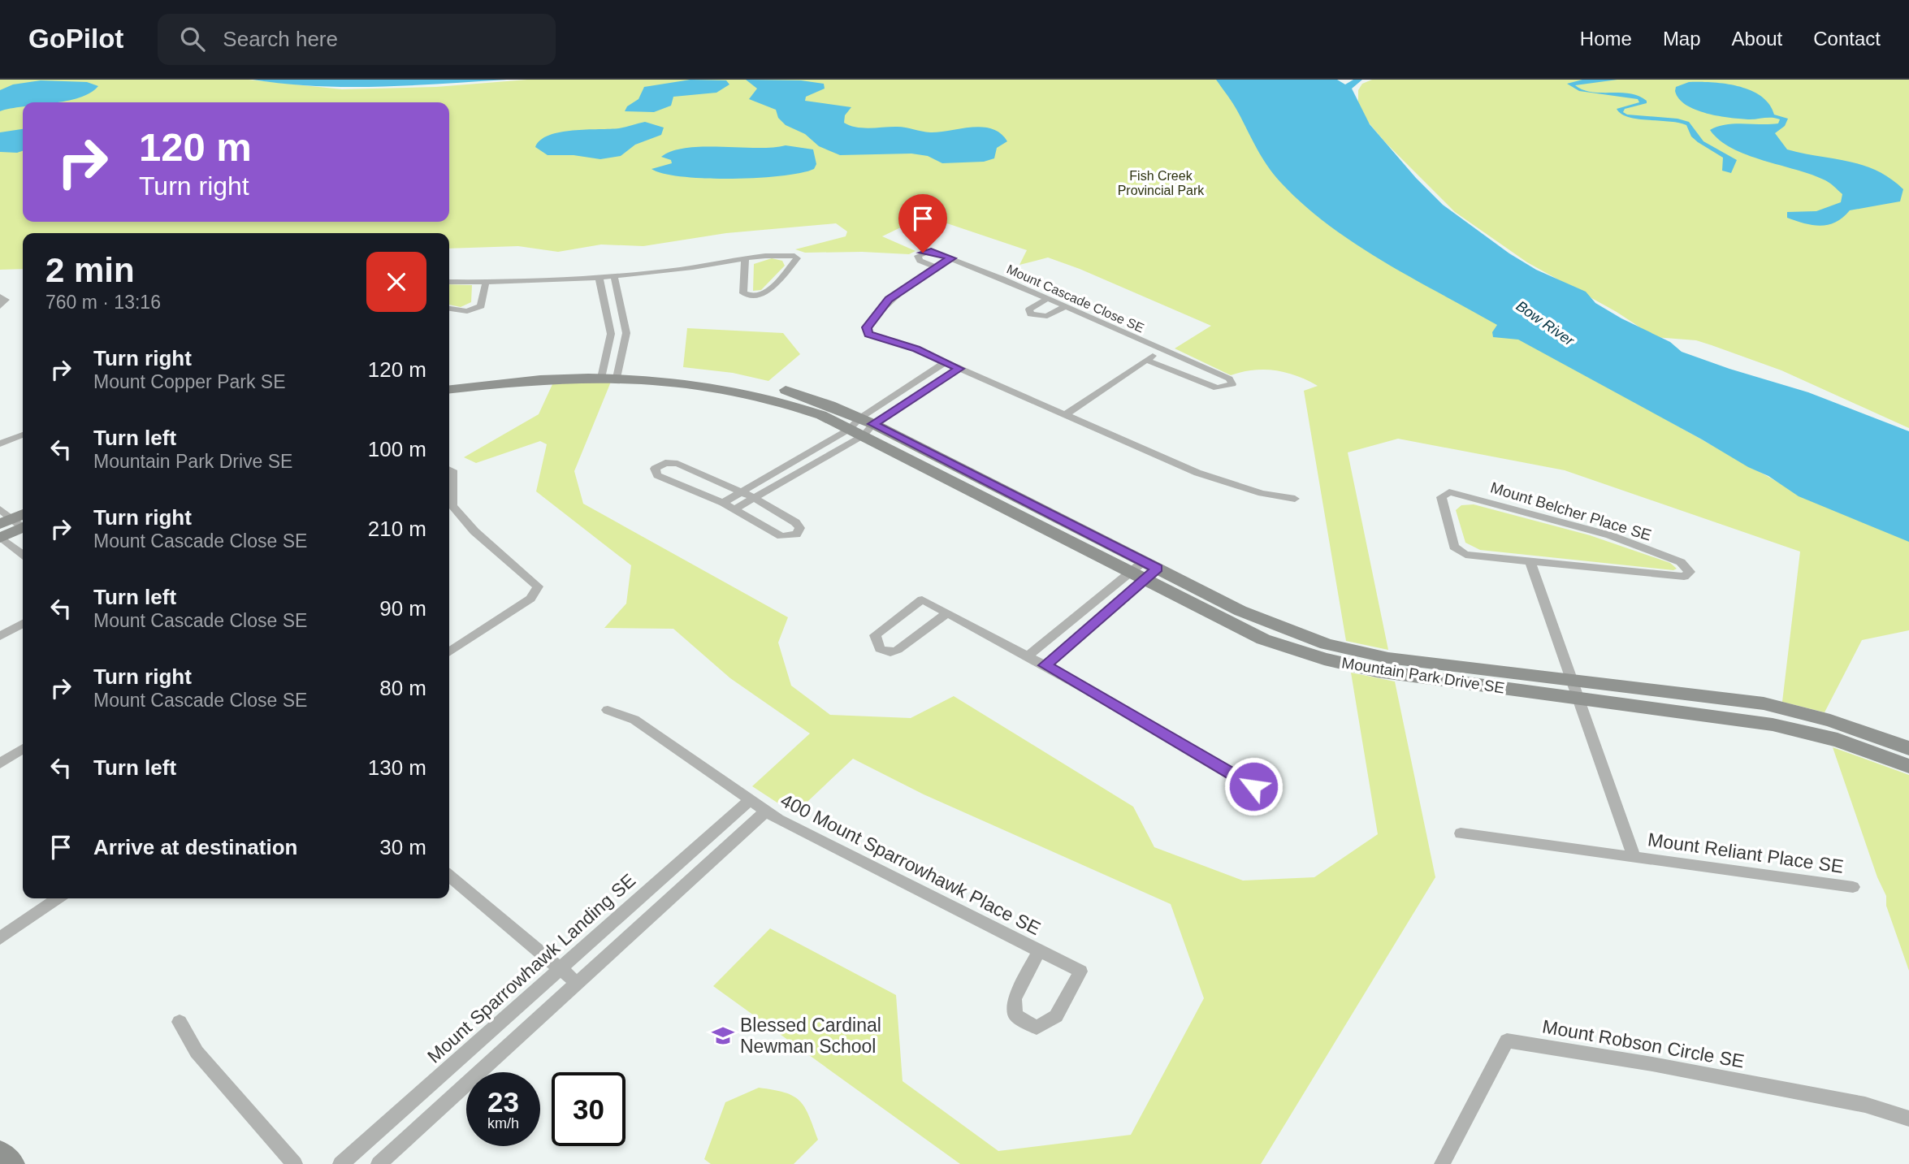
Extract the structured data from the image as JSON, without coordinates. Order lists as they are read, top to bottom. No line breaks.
{"streets":{"street":["Mount Cascade Close SE","Mount Belcher Place SE","Mountain Park Drive SE","Mount Reliant Place SE","400 Mount Sparrowhawk Place SE","Mount Sparrowhawk Landing SE","Mount Robson Circle SE"]},"crossings":[["Mountain Park Drive SE","Mount Reliant Place SE"],["400 Mount Sparrowhawk Place SE","Mount Sparrowhawk Landing SE"]],"water":["Bow River"],"parks":["Fish Creek Provincial Park"],"places":{"school or university":["Blessed Cardinal Newman School"]},"page":{"header":"GoPilot","search":"Search here","nav":["Home","Map","About","Contact"],"turn":["120 m","Turn right"],"heading":["2 min","760 m · 13:16"],"list":[{"name":"Turn right","note":"Mount Copper Park SE","value":"120 m"},{"name":"Turn left","note":"Mountain Park Drive SE","value":"100 m"},{"name":"Turn right","note":"Mount Cascade Close SE","value":"210 m"},{"name":"Turn left","note":"Mount Cascade Close SE","value":"90 m"},{"name":"Turn right","note":"Mount Cascade Close SE","value":"80 m"},{"name":"Turn left","value":"130 m"},{"name":"Arrive at destination","value":"30 m"}],"speed":"23 km/h","limit":"30"}}
